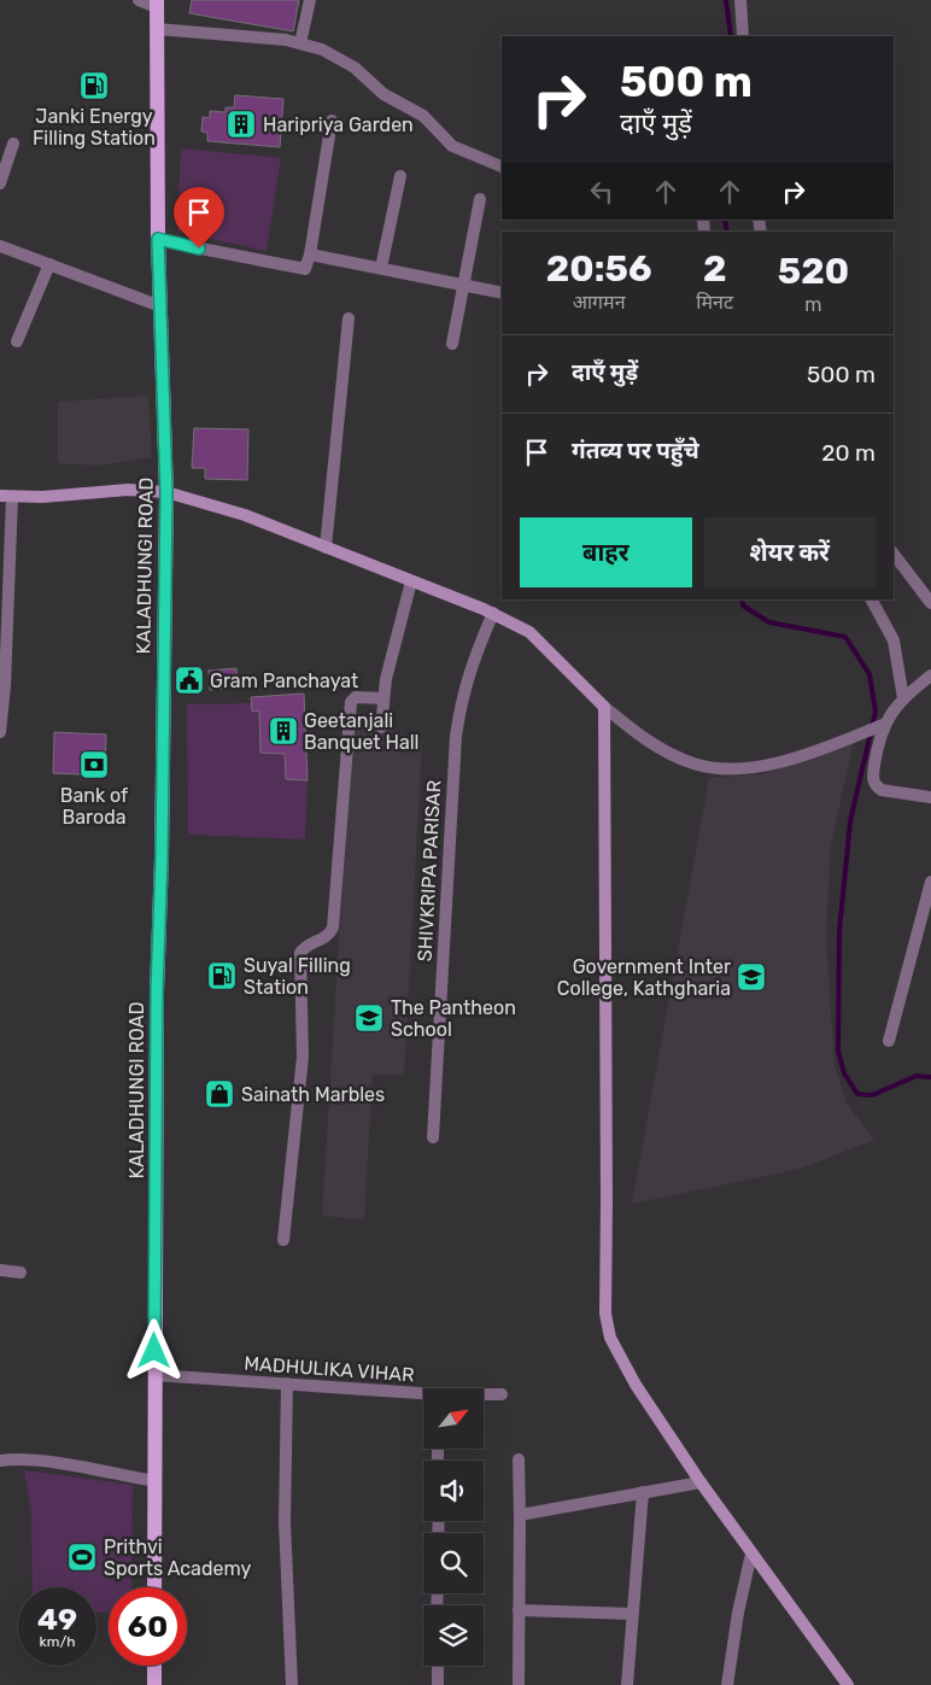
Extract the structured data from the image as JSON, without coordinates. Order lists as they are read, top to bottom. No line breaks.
{"streets":{"main road":["KALADHUNGI ROAD"],"street":["SHIVKRIPA PARISAR","MADHULIKA VIHAR"]},"crossings":[["KALADHUNGI ROAD","MADHULIKA VIHAR"]],"places":{"fuel station":["Janki Energy Filling Station","Suyal Filling Station"],"building":["Haripriya Garden","Geetanjali Banquet Hall"],"public building":["Gram Panchayat"],"bank":["Bank of Baroda"],"school or university":["Government Inter College, Kathgharia","The Pantheon School"],"shop":["Sainath Marbles"],"sports":["Prithvi Sports Academy"]},"north":"top right","page":{"turn":["500 m","दाएँ मुड़ें"],"eta":["20:56","आगमन","2","मिनट","520","m"],"list":[{"name":"दाएँ मुड़ें","value":"500 m"},{"name":"गंतव्य पर पहुँचे","value":"20 m"}],"buttons":["बाहर","शेयर करें"],"speed":"49 km/h","limit":"60"}}
